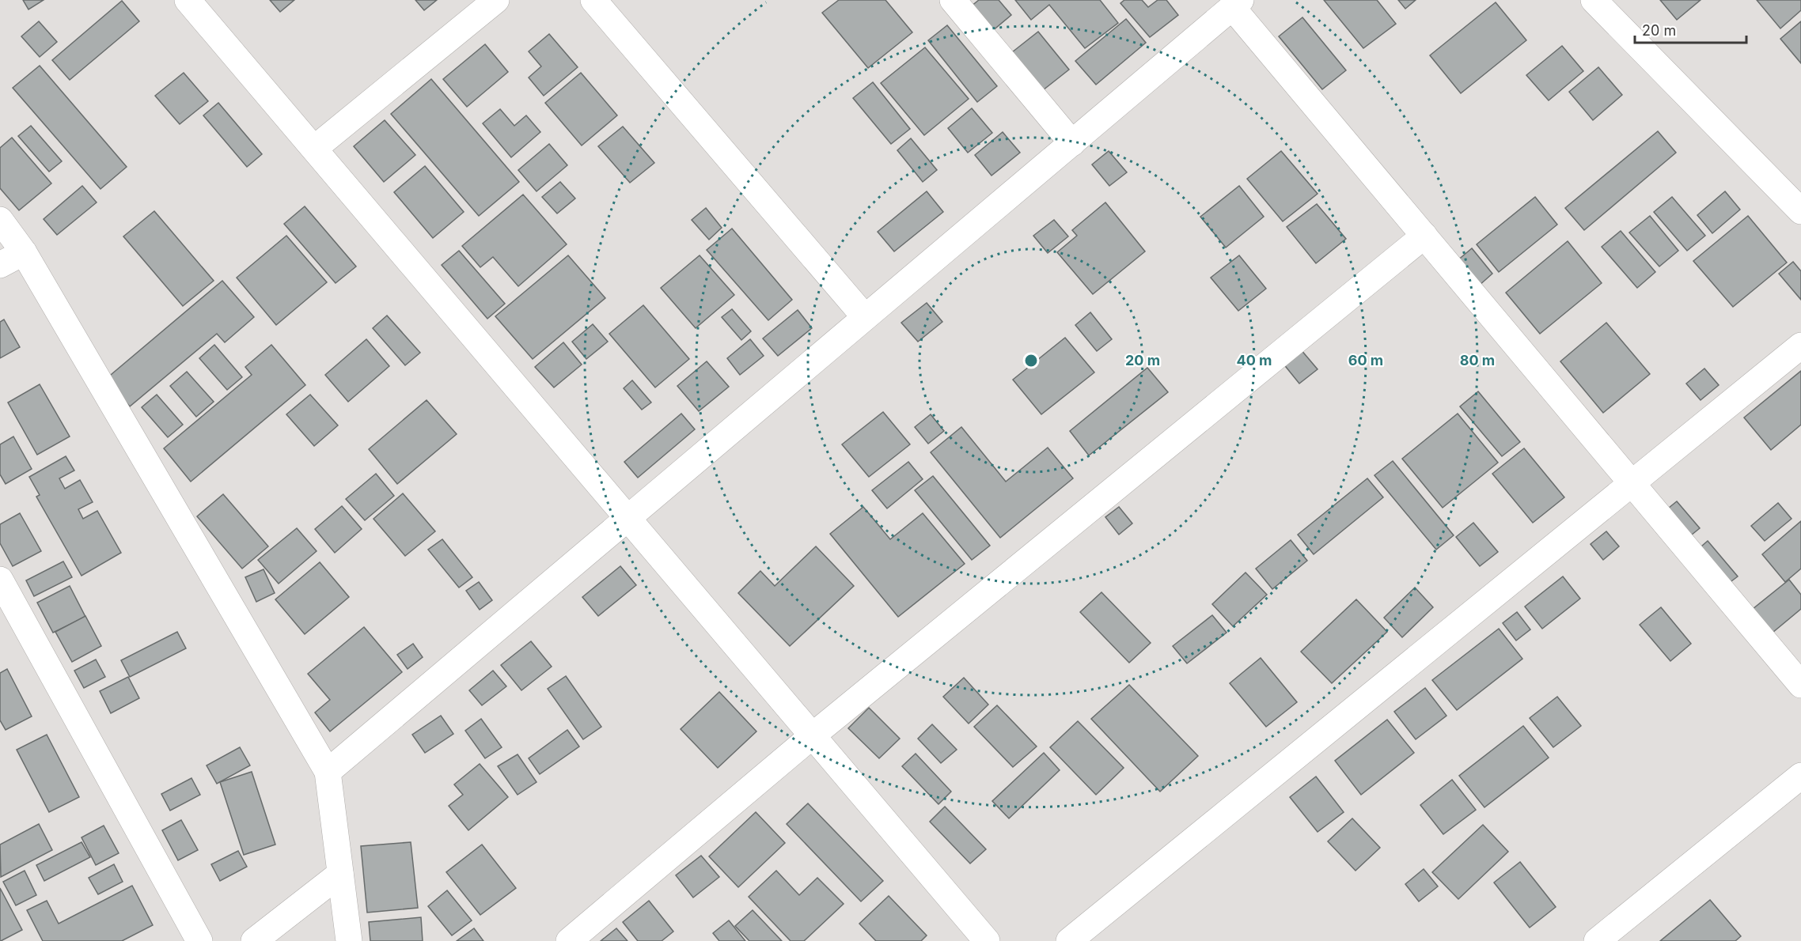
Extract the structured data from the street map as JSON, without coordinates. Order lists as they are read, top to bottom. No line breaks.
{"scale_bar":"20 m","rings":["20 m","40 m","60 m","80 m"]}
